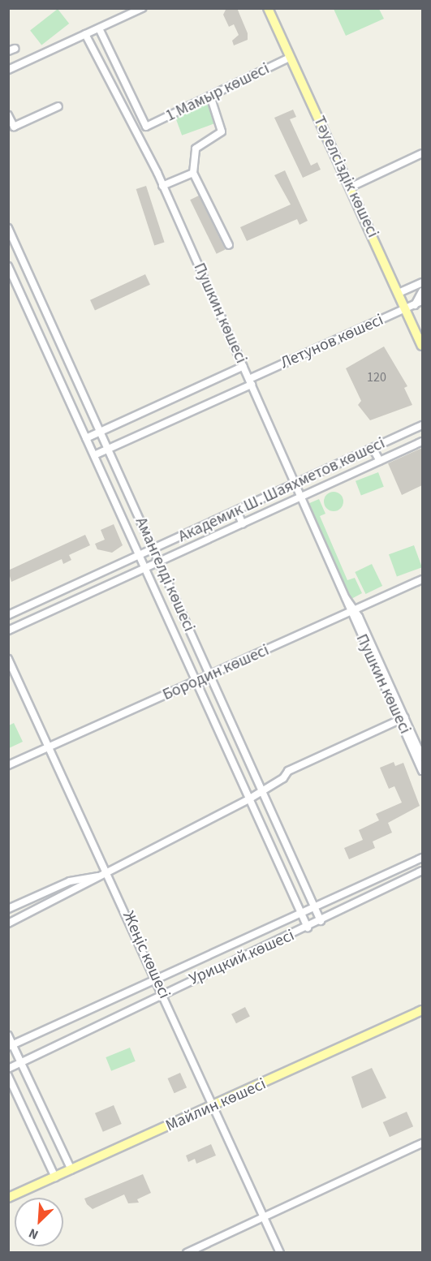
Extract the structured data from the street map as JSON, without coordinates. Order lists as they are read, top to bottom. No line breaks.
{"streets":{"main road":["Тәуелсіздік көшесі","Майлин көшесі"],"street":["1 Мамыр көшесі","Пушкин көшесі","Летунов көшесі","Академик Ш. Шаяхметов көшесі","Амангелді көшесі","Бородин көшесі","Жеңіс көшесі","Урицкий көшесі"]},"crossings":[["1 Мамыр көшесі","Тәуелсіздік көшесі"],["Тәуелсіздік көшесі","Летунов көшесі"],["Пушкин көшесі","Летунов көшесі"],["Пушкин көшесі","Академик Ш. Шаяхметов көшесі"],["Пушкин көшесі","Бородин көшесі"],["Летунов көшесі","Амангелді көшесі"],["Академик Ш. Шаяхметов көшесі","Амангелді көшесі"],["Амангелді көшесі","Бородин көшесі"],["Амангелді көшесі","Урицкий көшесі"],["Бородин көшесі","Жеңіс көшесі"],["Жеңіс көшесі","Урицкий көшесі"],["Жеңіс көшесі","Майлин көшесі"]],"house_numbers":["120"],"north":"bottom left"}
